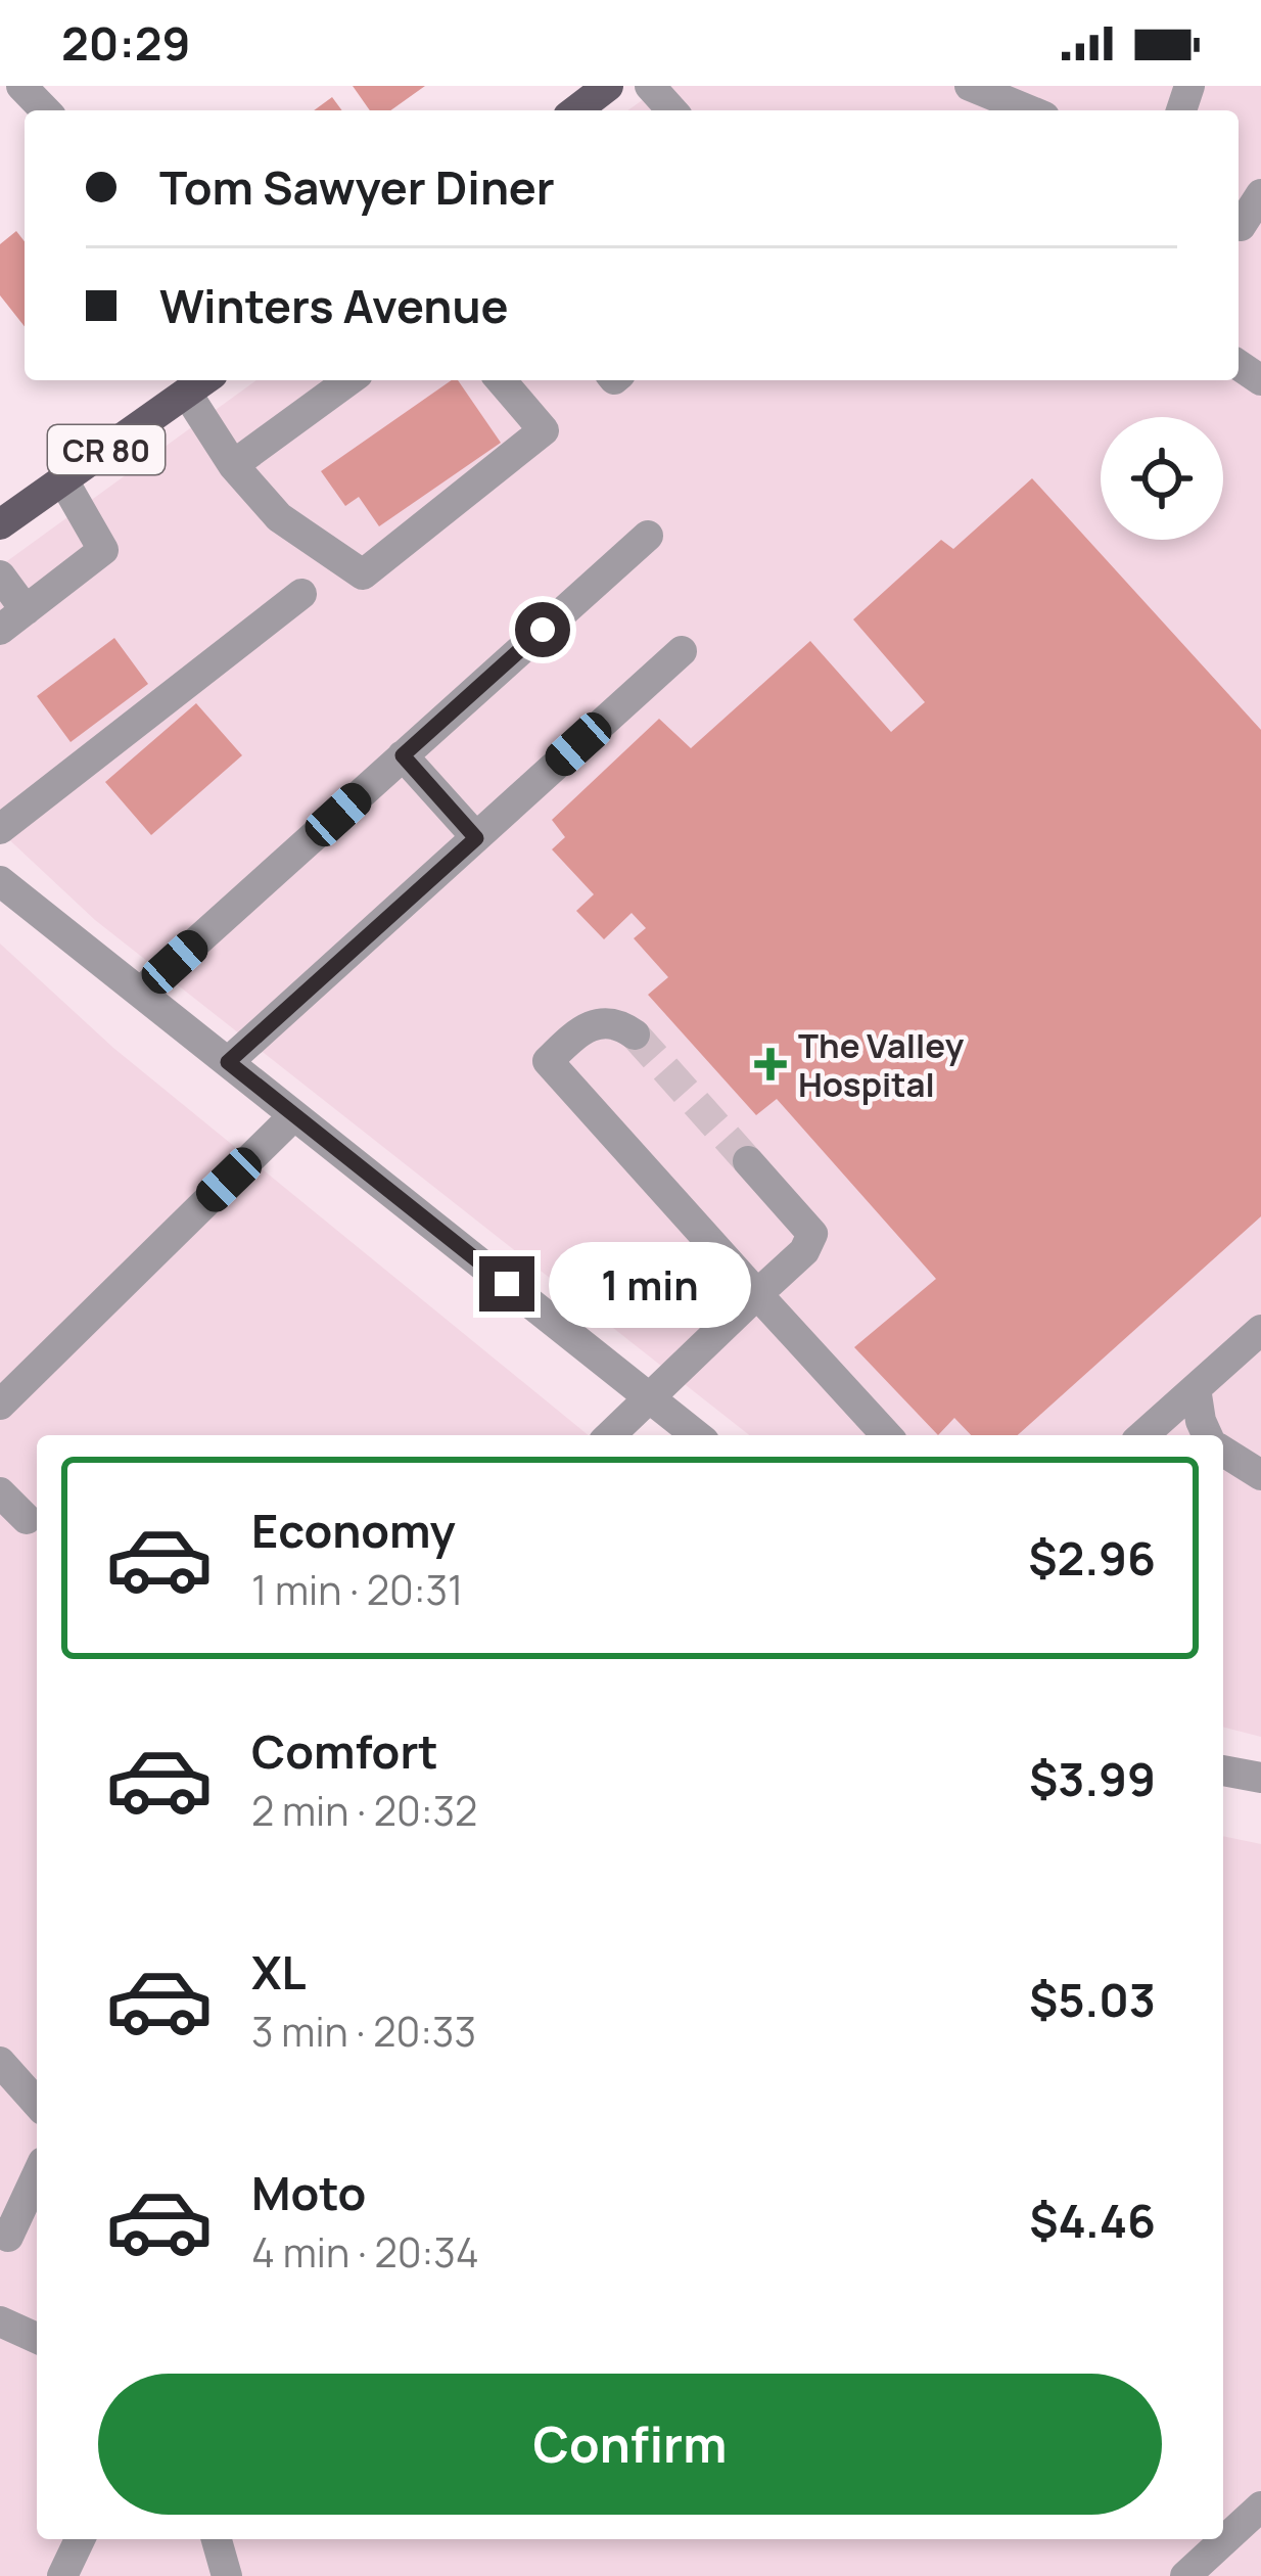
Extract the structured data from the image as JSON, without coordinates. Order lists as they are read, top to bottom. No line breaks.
{"streets":{"main road":["CR 80"]},"places":{"health":["The Valley Hospital"]},"page":{"status":"20:29","banner":["Tom Sawyer Diner","Winters Avenue"],"bubble":"1 min","list":[{"name":"Economy","note":"1 min · 20:31","value":"$2.96"},{"name":"Comfort","note":"2 min · 20:32","value":"$3.99"},{"name":"XL","note":"3 min · 20:33","value":"$5.03"},{"name":"Moto","note":"4 min · 20:34","value":"$4.46"}],"buttons":"Confirm"}}
